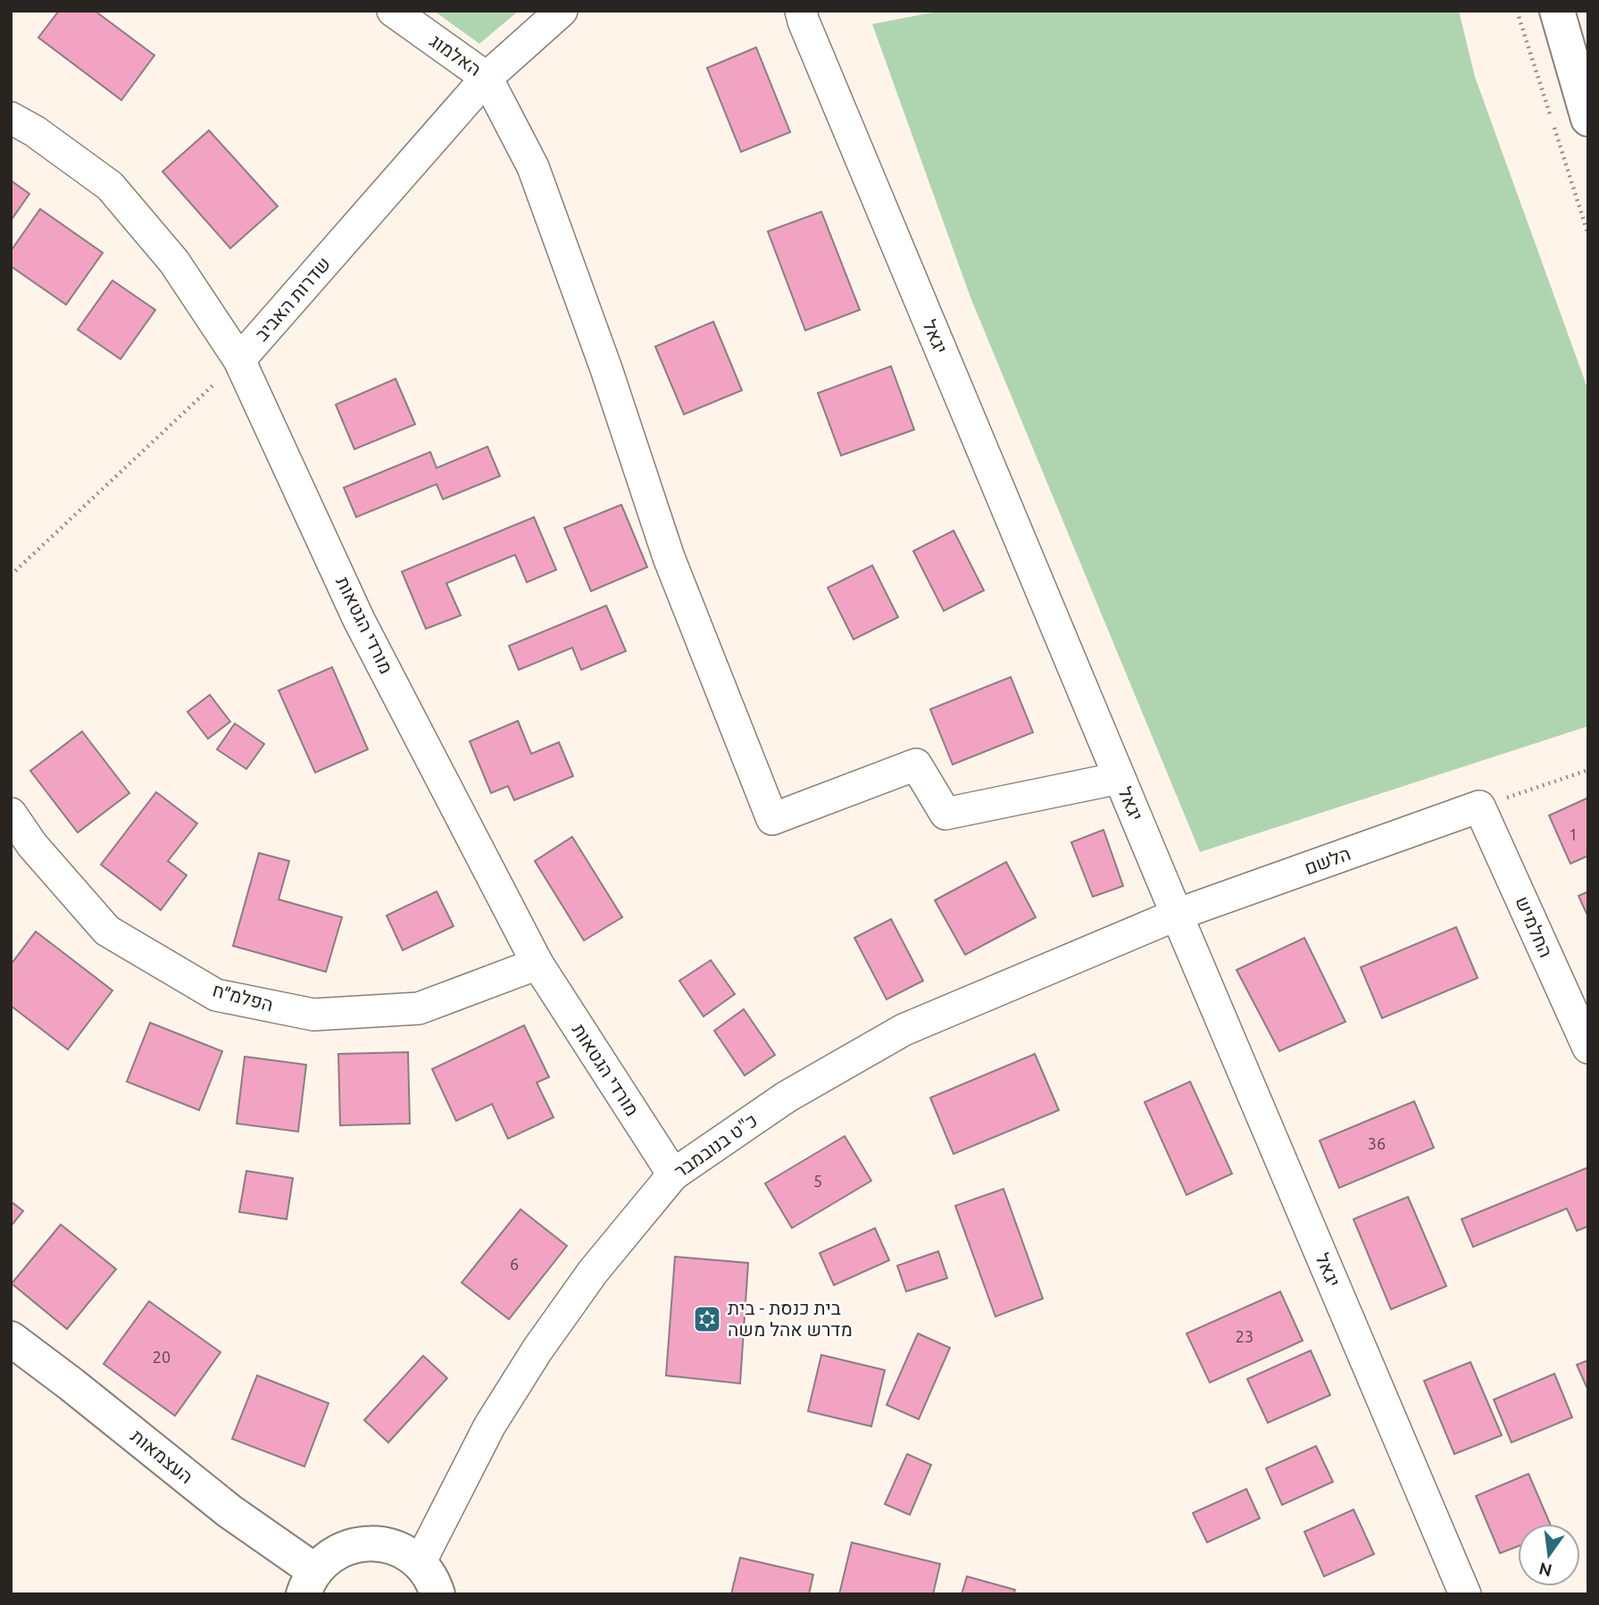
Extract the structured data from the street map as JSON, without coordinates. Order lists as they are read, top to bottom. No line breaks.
{"streets":{"street":["האלמוג","שדרות האביב","יגאל","מורדי הגטאות","הלשם","החלמיש","הפלמ״ח","כ\"ט בנובמבר","העצמאות"]},"crossings":[["האלמוג","שדרות האביב"],["שדרות האביב","מורדי הגטאות"],["יגאל","הלשם"],["יגאל","כ\"ט בנובמבר"],["מורדי הגטאות","הפלמ״ח"],["מורדי הגטאות","כ\"ט בנובמבר"],["הלשם","החלמיש"],["הלשם","כ\"ט בנובמבר"]],"places":{"synagogue":["בית כנסת - בית מדרש אהל משה"]},"house_numbers":["1","36","5","6","23","20"],"north":"bottom"}
